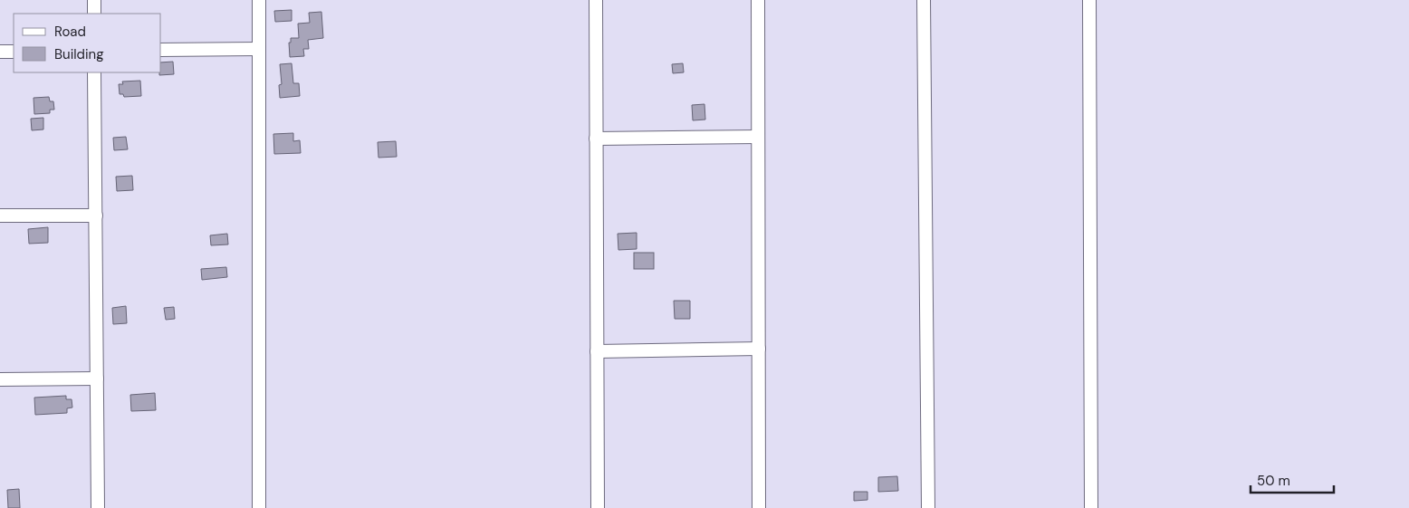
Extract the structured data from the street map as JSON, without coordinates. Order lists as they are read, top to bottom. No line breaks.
{"legend":["Road","Building"],"scale_bar":"50 m"}
